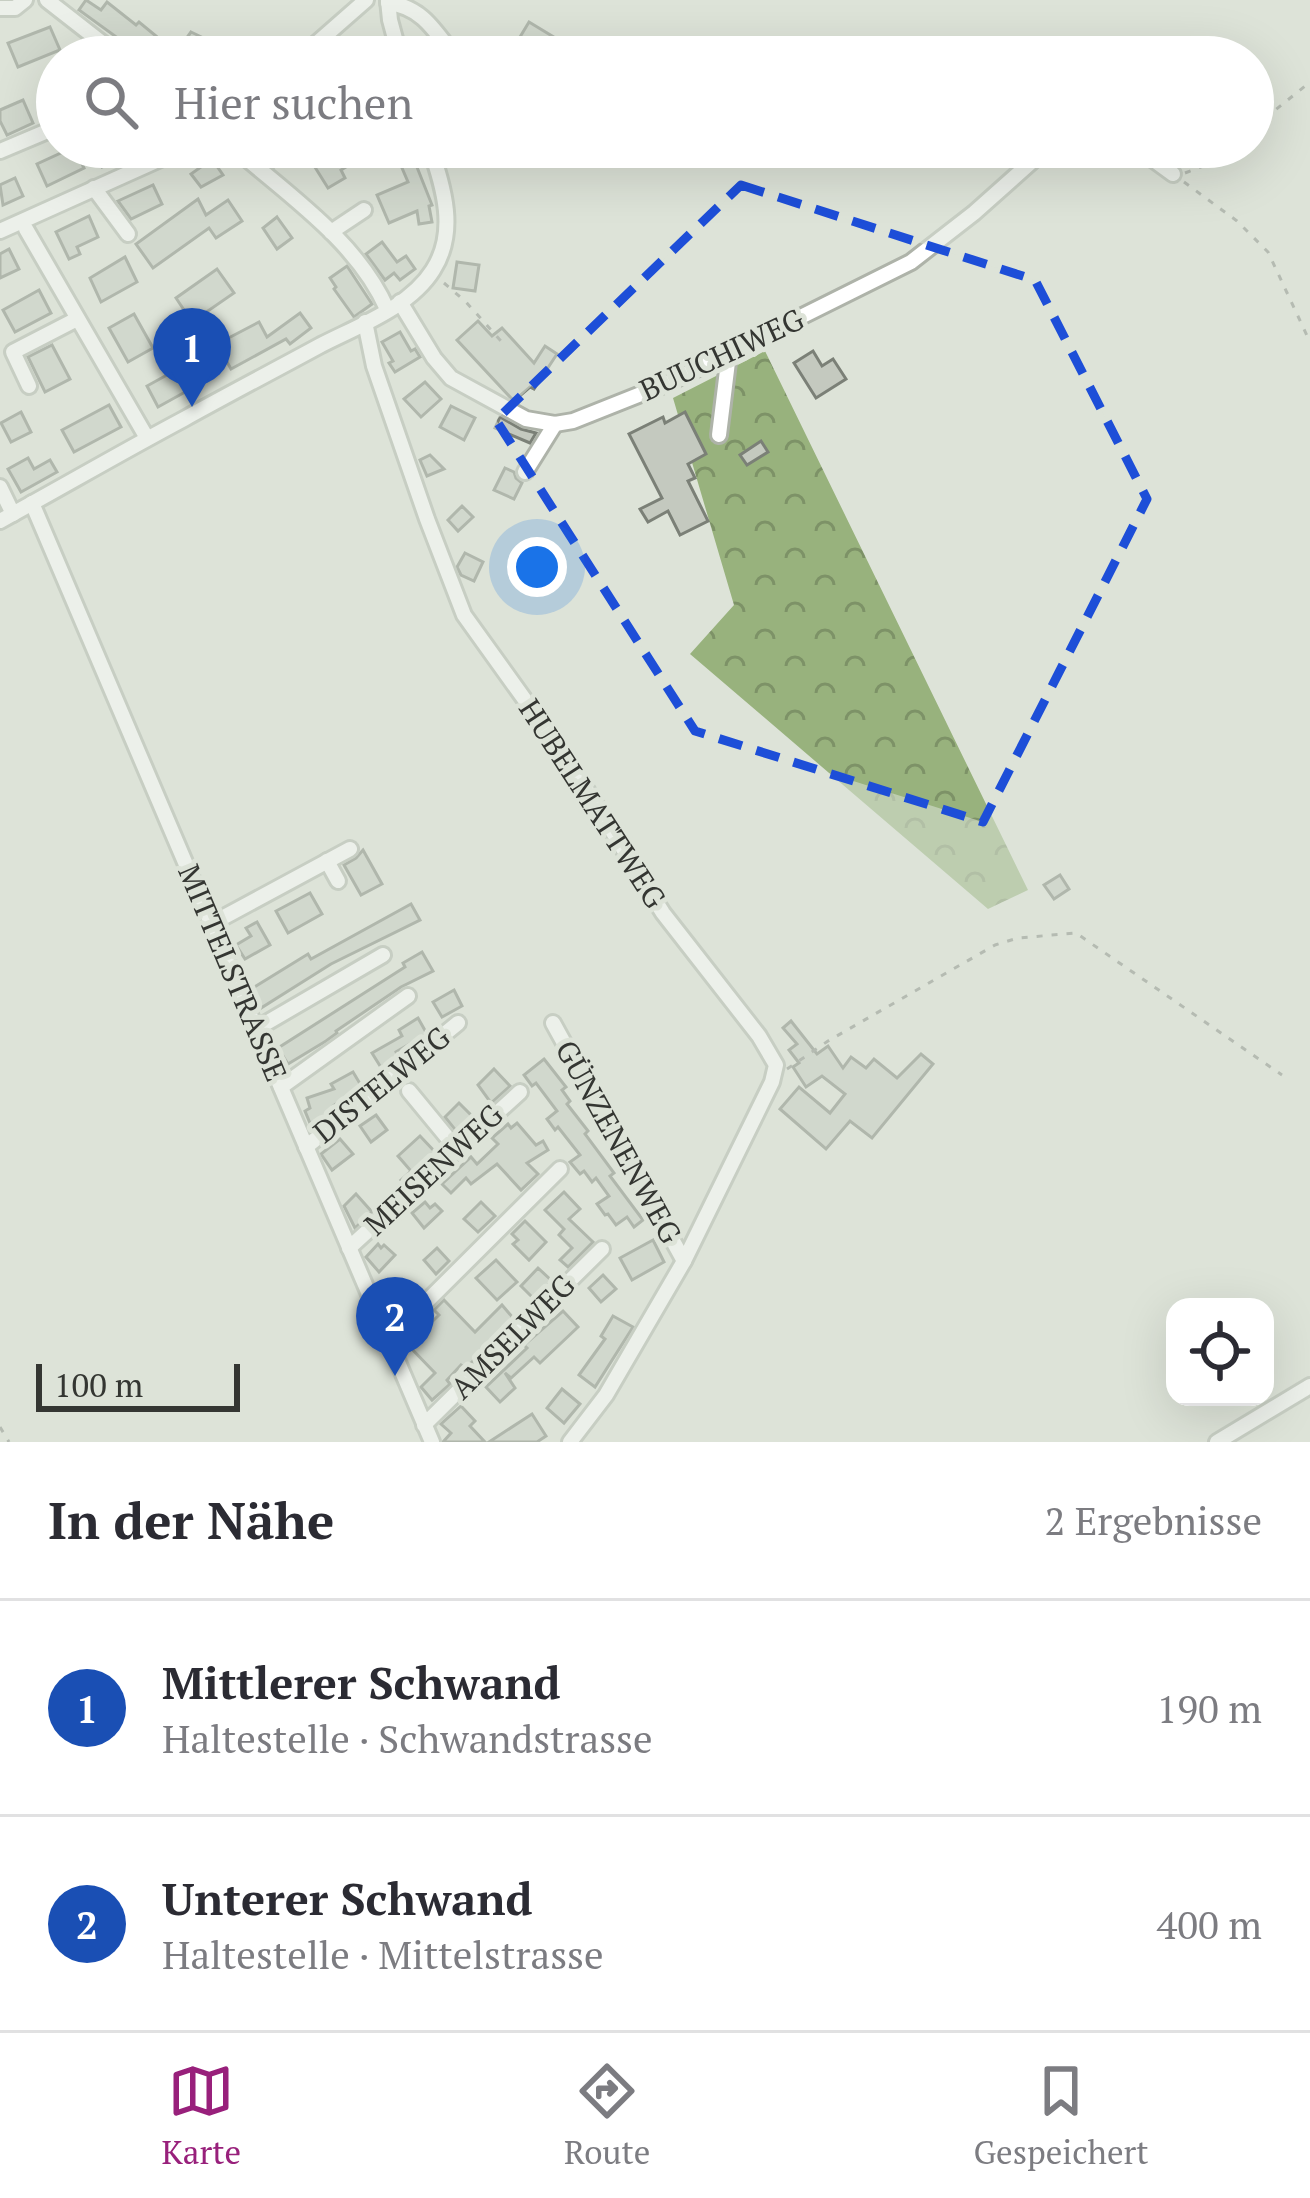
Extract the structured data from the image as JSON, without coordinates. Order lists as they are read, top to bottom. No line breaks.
{"streets":{"street":["BUUCHIWEG","HUBELMATTWEG","MITTELSTRASSE","DISTELWEG","GÜNZENENWEG","MEISENWEG","AMSELWEG"]},"crossings":[["MITTELSTRASSE","DISTELWEG"],["MITTELSTRASSE","MEISENWEG"],["MITTELSTRASSE","AMSELWEG"]],"scale_bar":"100 m","page":{"search":"Hier suchen","pins":["1","2"],"scale":"100 m","heading":["In der Nähe","2 Ergebnisse"],"list":[{"mark":"1","name":"Mittlerer Schwand","note":"Haltestelle · Schwandstrasse","value":"190 m"},{"mark":"2","name":"Unterer Schwand","note":"Haltestelle · Mittelstrasse","value":"400 m"}],"nav":["Karte","Route","Gespeichert"]}}
